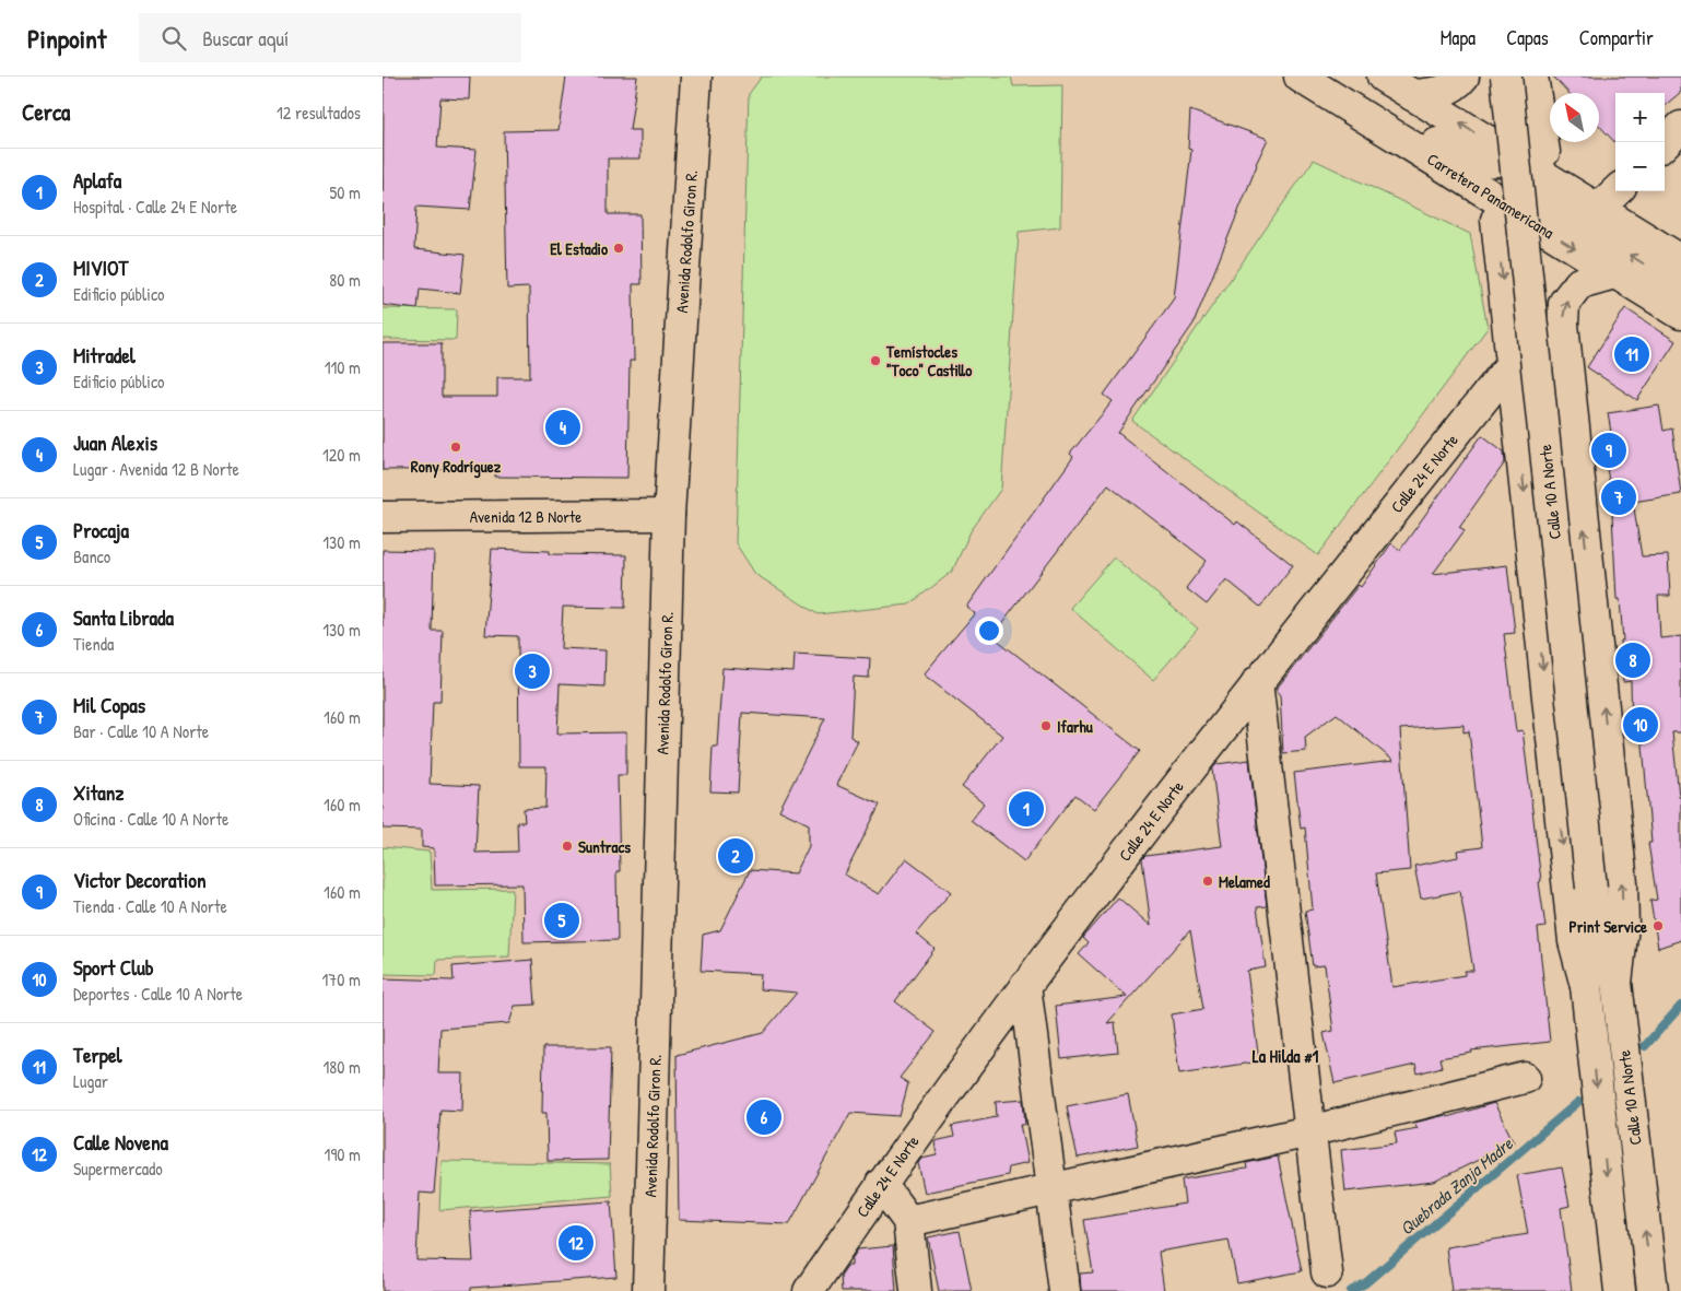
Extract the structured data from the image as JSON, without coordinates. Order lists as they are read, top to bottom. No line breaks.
{"streets":{"main road":["Carretera Panamericana","Avenida Rodolfo Giron R.","Calle 24 E Norte","Calle 10 A Norte","Avenida 12 B Norte"]},"crossings":[["Avenida Rodolfo Giron R.","Avenida 12 B Norte"]],"districts":["La Hilda #1"],"water":["Quebrada Zanja Madre"],"places":["El Estadio","Temístocles \"Toco\" Castillo","Rony Rodríguez","Ifarhu","Suntracs","Melamed","Print Service"],"north":"top left","page":{"header":"Pinpoint","search":"Buscar aquí","nav":["Mapa","Capas","Compartir"],"heading":["Cerca","12 resultados"],"map_buttons":["+","−"],"list":[{"mark":"1","name":"Aplafa","note":"Hospital · Calle 24 E Norte","value":"50 m"},{"mark":"2","name":"MIVIOT","note":"Edificio público","value":"80 m"},{"mark":"3","name":"Mitradel","note":"Edificio público","value":"110 m"},{"mark":"4","name":"Juan Alexis","note":"Lugar · Avenida 12 B Norte","value":"120 m"},{"mark":"5","name":"Procaja","note":"Banco","value":"130 m"},{"mark":"6","name":"Santa Librada","note":"Tienda","value":"130 m"},{"mark":"7","name":"Mil Copas","note":"Bar · Calle 10 A Norte","value":"160 m"},{"mark":"8","name":"Xitanz","note":"Oficina · Calle 10 A Norte","value":"160 m"},{"mark":"9","name":"Victor Decoration","note":"Tienda · Calle 10 A Norte","value":"160 m"},{"mark":"10","name":"Sport Club","note":"Deportes · Calle 10 A Norte","value":"170 m"},{"mark":"11","name":"Terpel","note":"Lugar","value":"180 m"},{"mark":"12","name":"Calle Novena","note":"Supermercado","value":"190 m"}],"pins":["11","4","9","7","8","3","10","1","2","5","6","12"]}}
